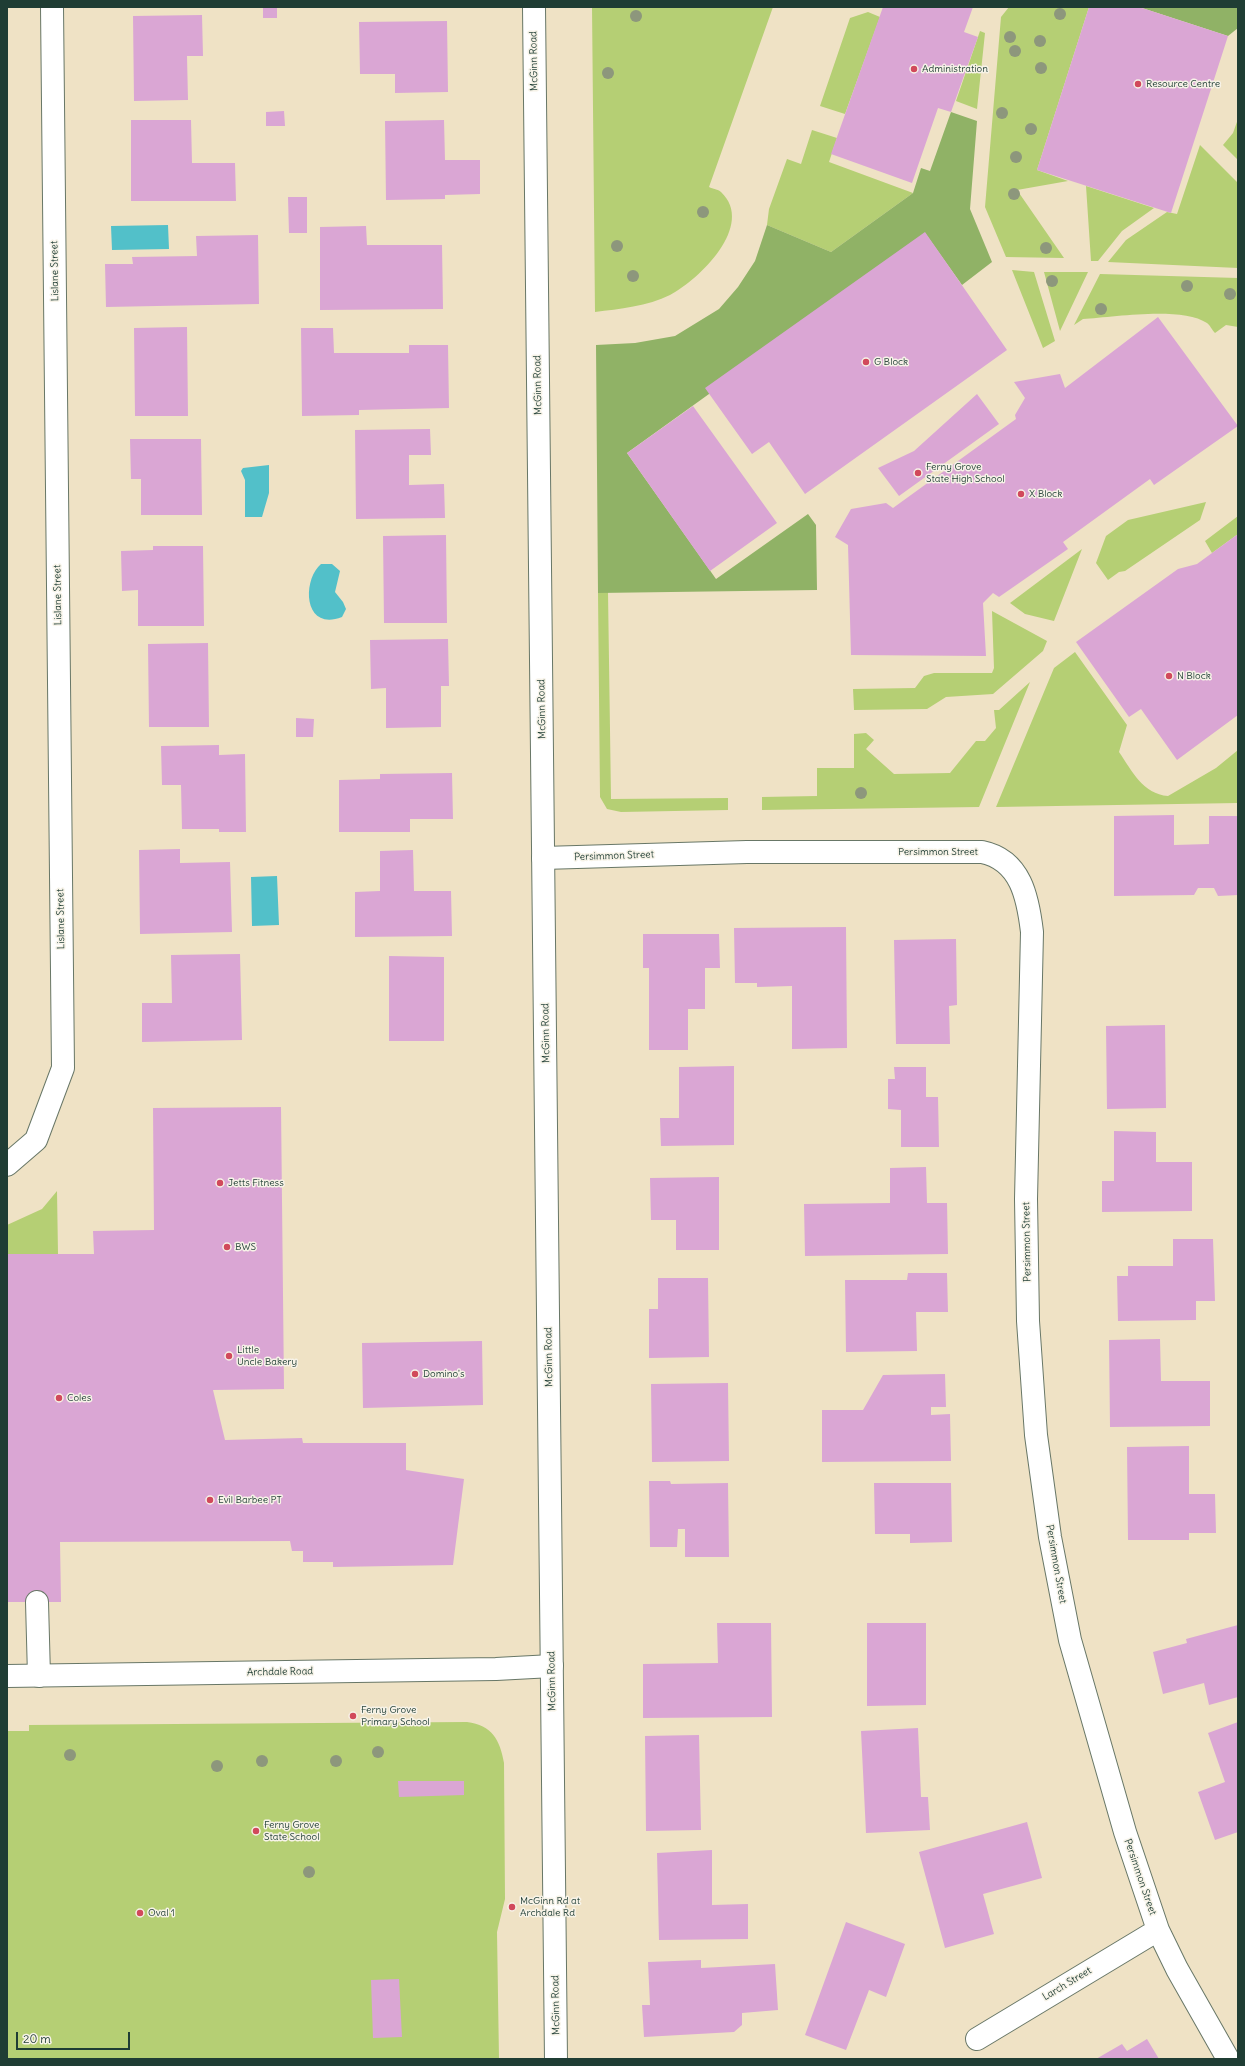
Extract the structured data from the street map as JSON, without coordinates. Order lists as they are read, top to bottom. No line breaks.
{"streets":{"street":["McGinn Road","Lislane Street","Persimmon Street","Archdale Road","Larch Street"]},"crossings":[["McGinn Road","Persimmon Street"],["McGinn Road","Archdale Road"],["Persimmon Street","Larch Street"]],"places":["Administration","Resource Centre","G Block","Ferny Grove State High School","X Block","N Block","Jetts Fitness","BWS","Little Uncle Bakery","Domino's","Coles","Evil Barbee PT","Ferny Grove Primary School","Ferny Grove State School","McGinn Rd at Archdale Rd","Oval 1"],"scale_bar":"20 m"}
